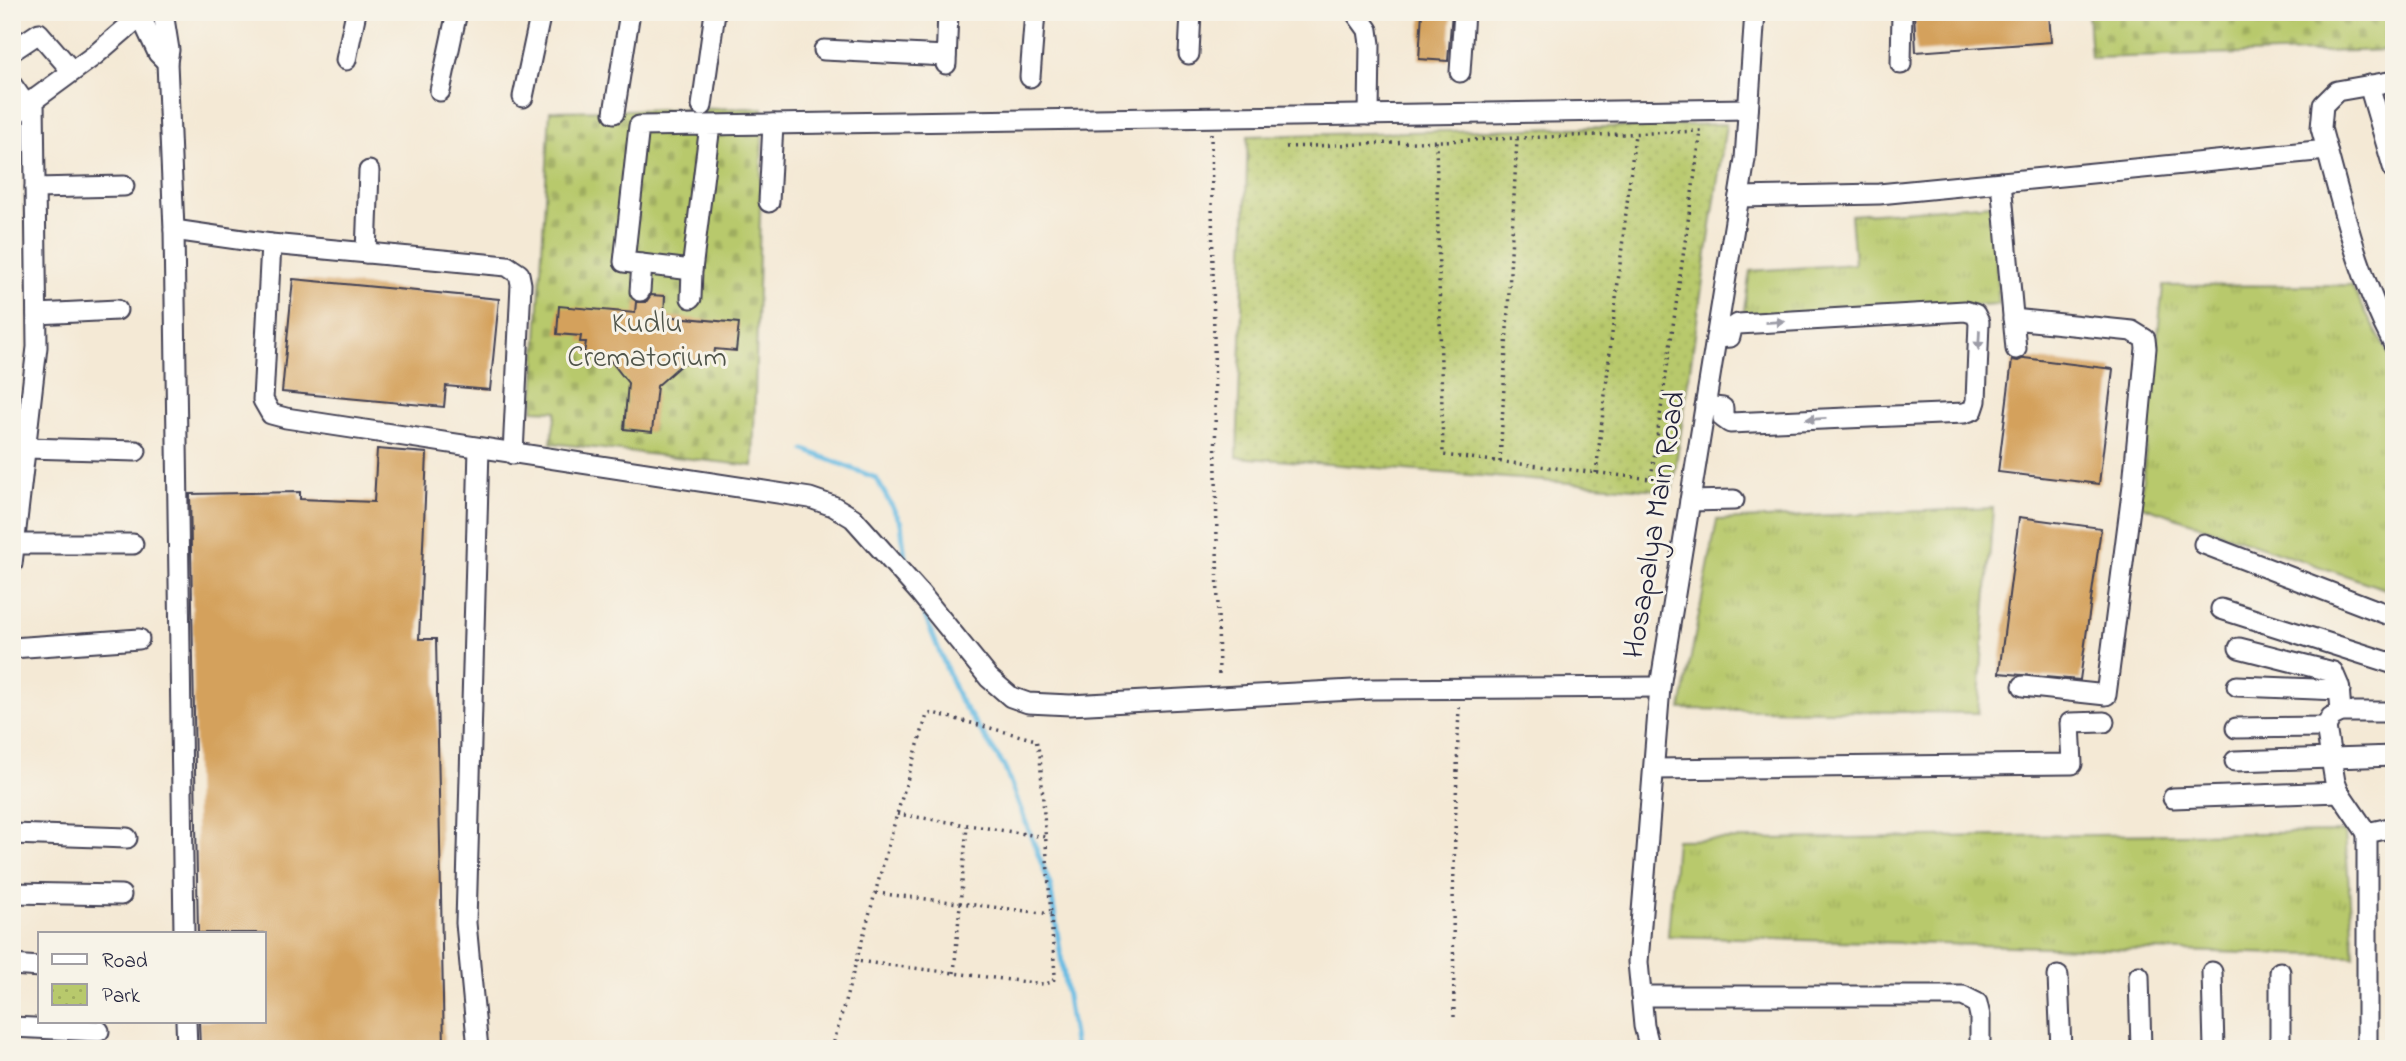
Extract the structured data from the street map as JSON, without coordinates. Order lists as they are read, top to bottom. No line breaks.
{"streets":{"street":["Hosapalya Main Road"]},"parks":["Kudlu Crematorium"],"legend":["Road","Park"]}
